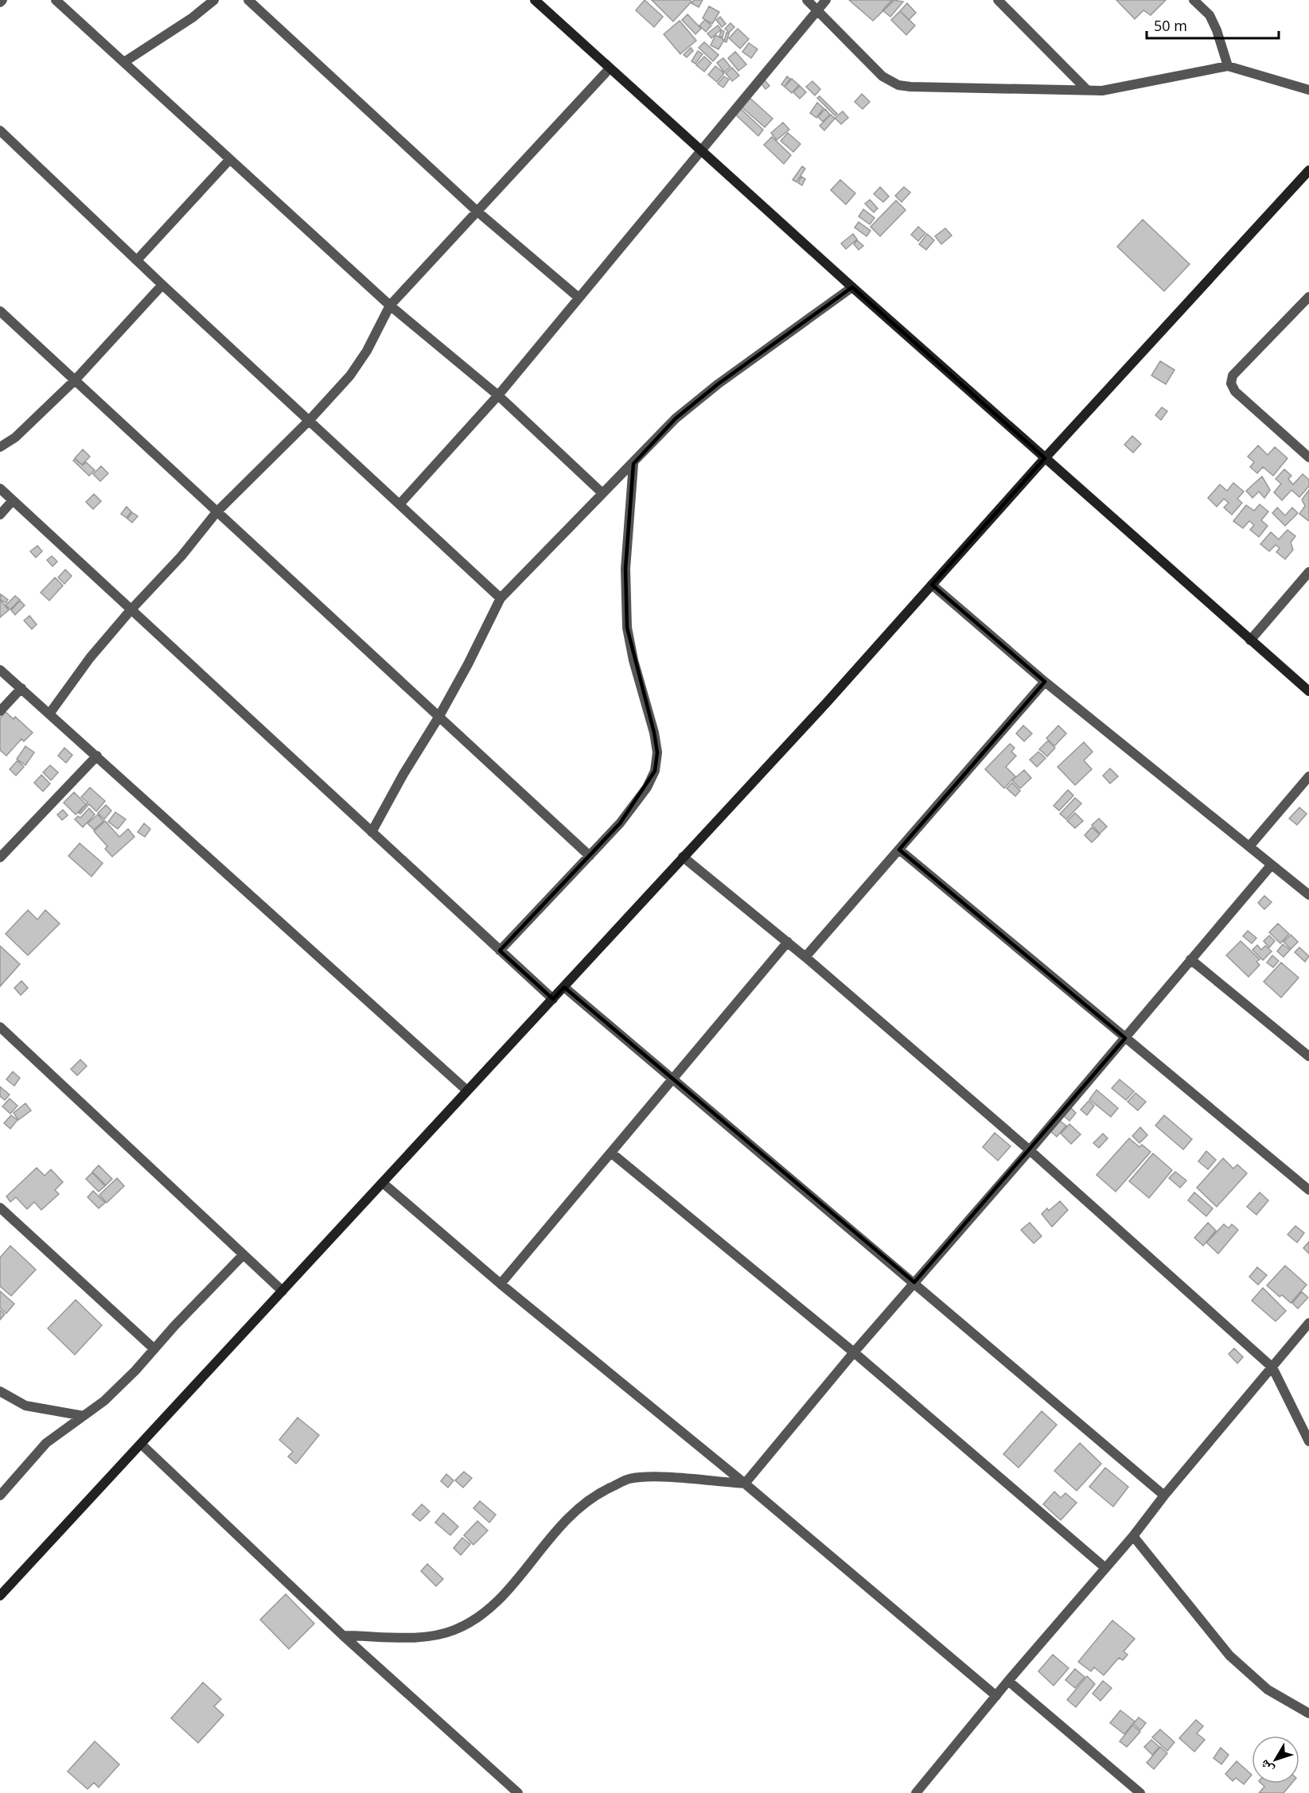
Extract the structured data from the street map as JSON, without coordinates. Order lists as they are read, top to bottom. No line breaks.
{"scale_bar":"50 m","north":"bottom left"}
